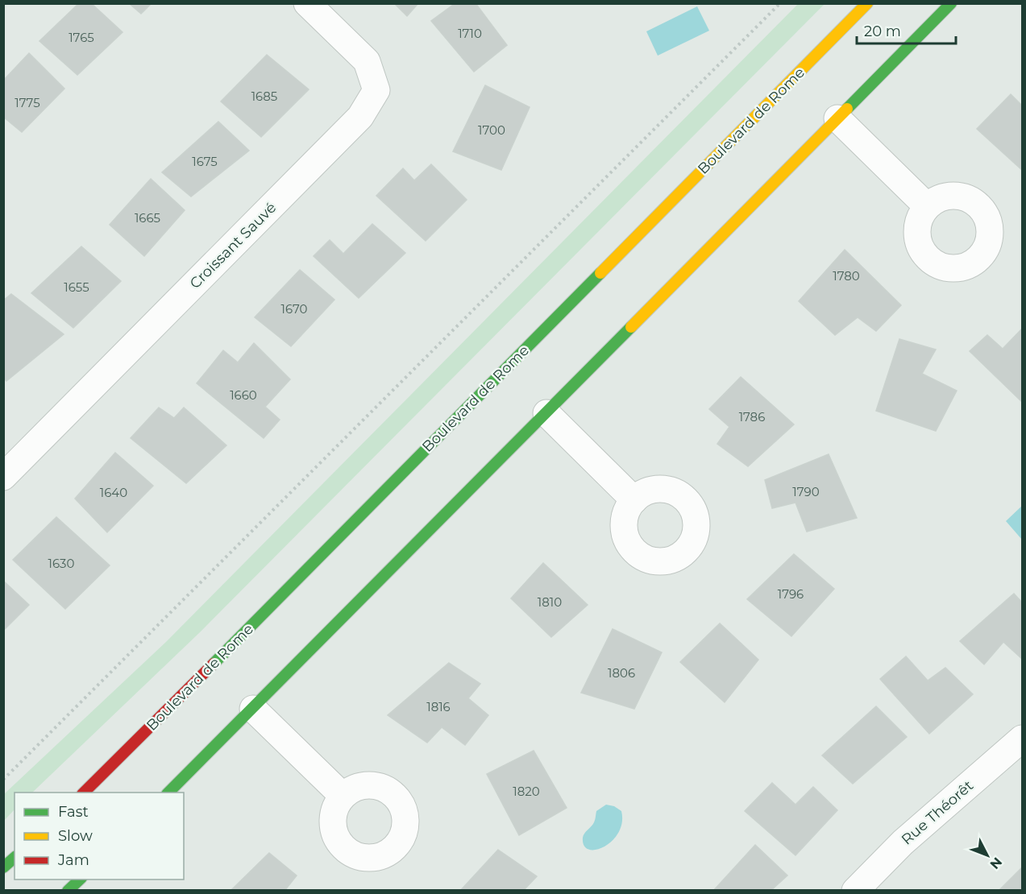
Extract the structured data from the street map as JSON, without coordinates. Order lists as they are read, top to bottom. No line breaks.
{"streets":{"main road":["Boulevard de Rome"],"street":["Croissant Sauvé","Rue Théorêt"]},"house_numbers":["1710","1765","1685","1775","1700","1675","1665","1780","1655","1670","1660","1786","1790","1640","1630","1796","1810","1806","1816","1820"],"legend":["Fast","Slow","Jam"],"scale_bar":"20 m","north":"bottom right"}
